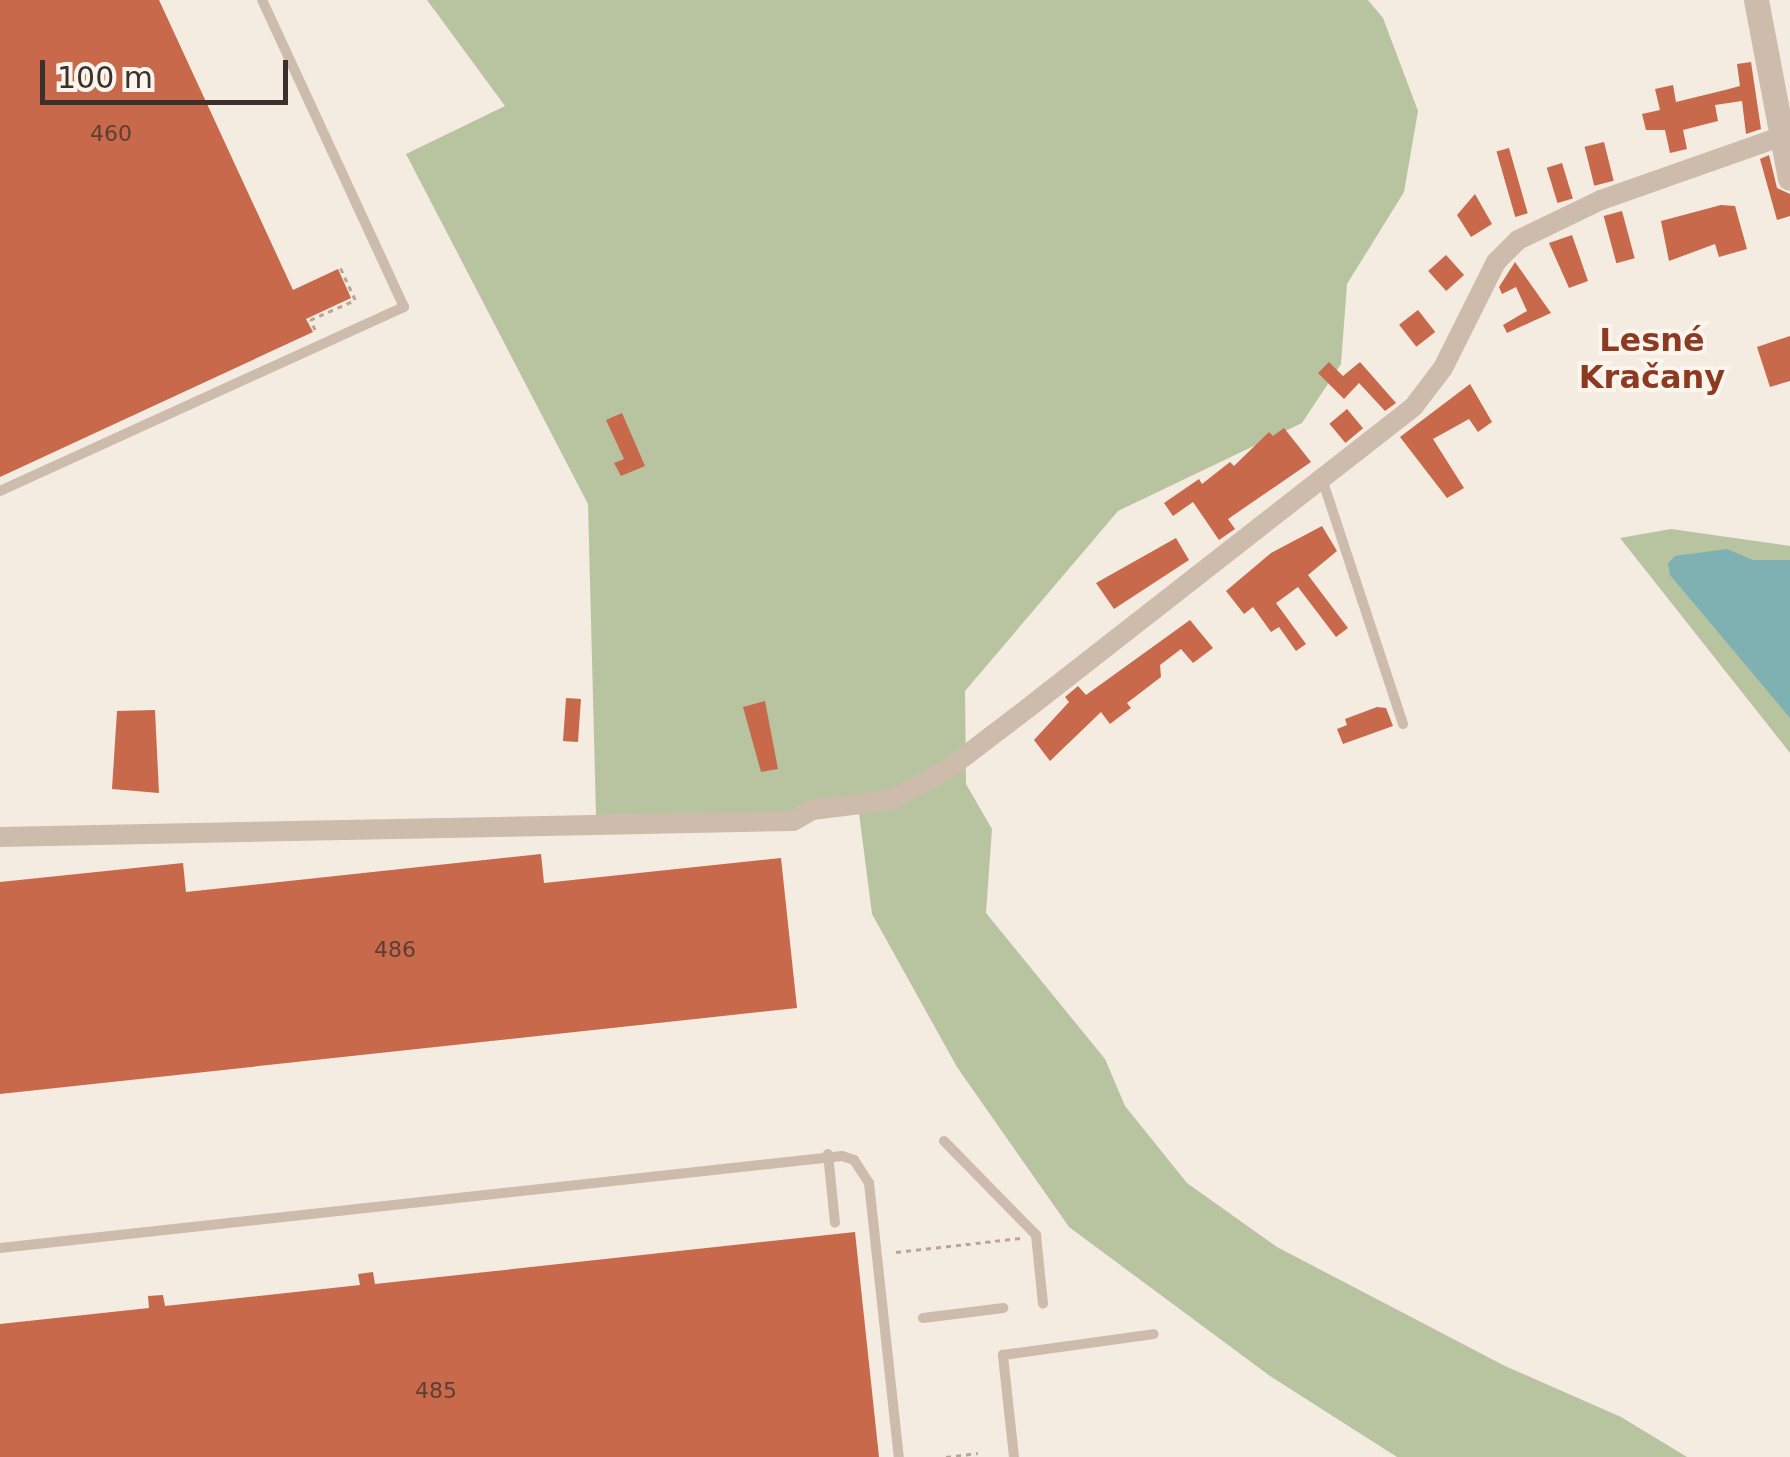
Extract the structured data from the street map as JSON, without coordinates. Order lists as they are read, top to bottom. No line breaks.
{"districts":["Lesné Kračany"],"house_numbers":["460","486","485"],"scale_bar":"100 m"}
